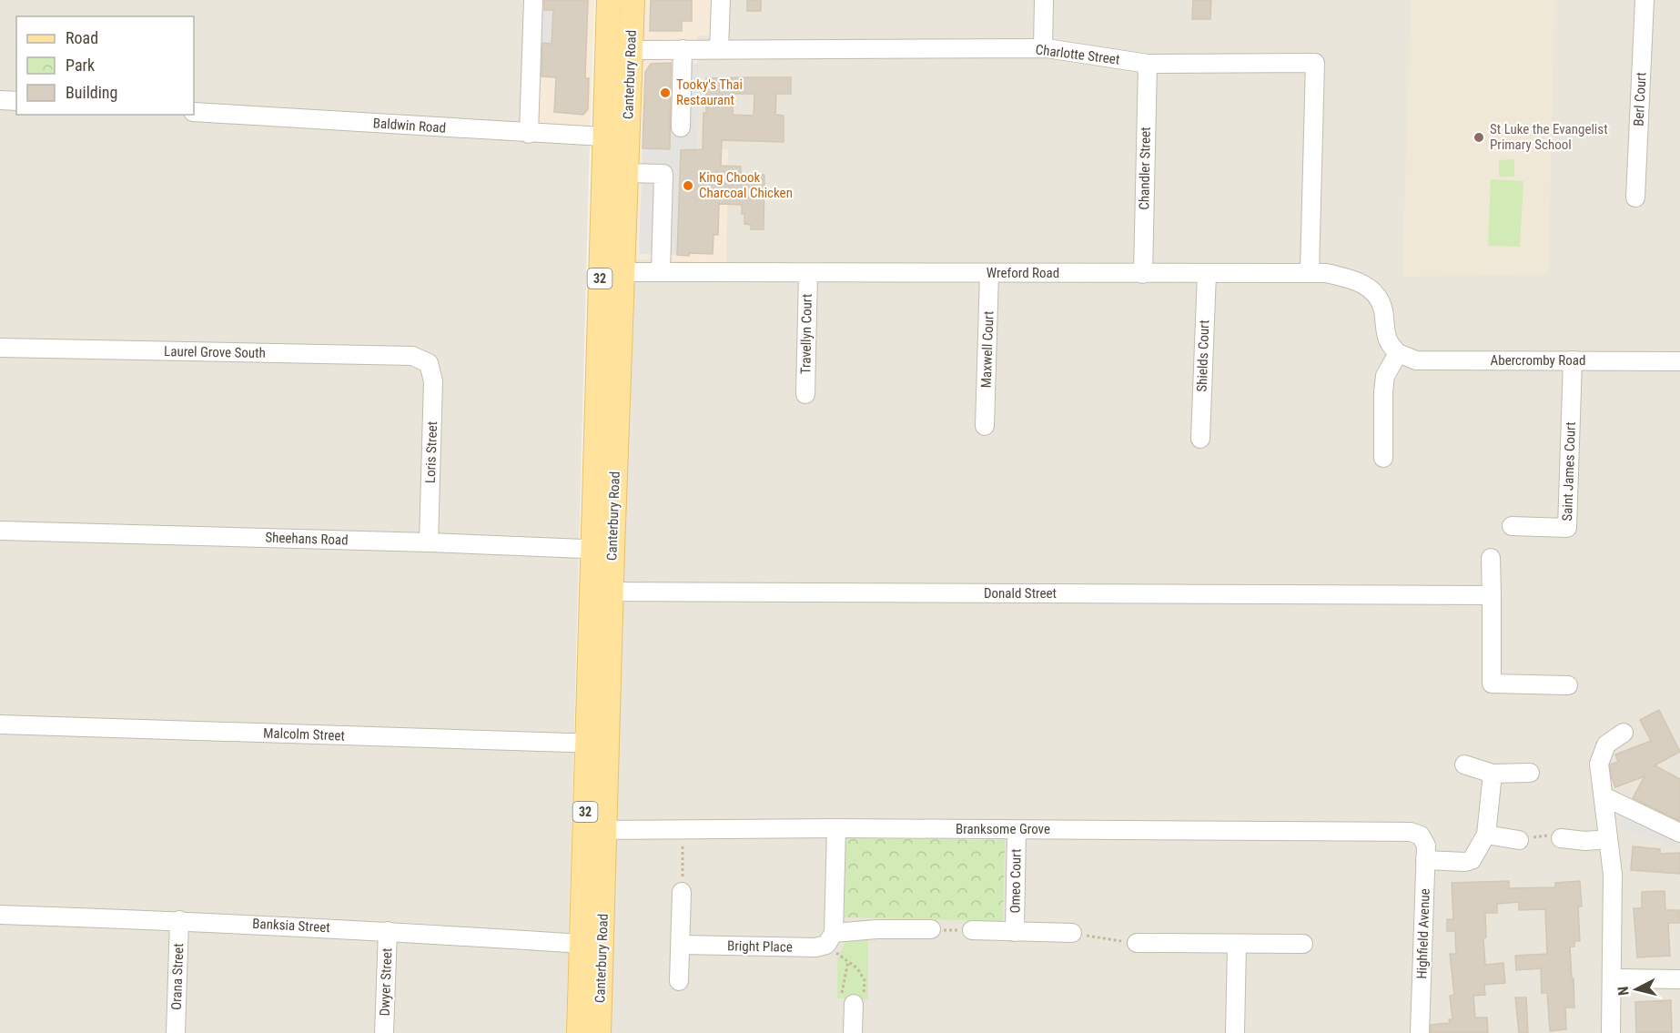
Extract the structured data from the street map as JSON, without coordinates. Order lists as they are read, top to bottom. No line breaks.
{"streets":{"main road":["Canterbury Road","32"],"street":["Charlotte Street","Berl Court","Baldwin Road","Chandler Street","Wreford Road","Travellyn Court","Maxwell Court","Laurel Grove South","Shields Court","Abercromby Road","Loris Street","Saint James Court","Sheehans Road","Donald Street","Malcolm Street","Branksome Grove","Omeo Court","Banksia Street","Highfield Avenue","Bright Place","Orana Street","Dwyer Street"]},"crossings":[["Charlotte Street","Canterbury Road"],["Charlotte Street","Chandler Street"],["Charlotte Street","Wreford Road"],["Canterbury Road","Baldwin Road"],["Canterbury Road","Wreford Road"],["Canterbury Road","Sheehans Road"],["Canterbury Road","Donald Street"],["Canterbury Road","Malcolm Street"],["Canterbury Road","Branksome Grove"],["Canterbury Road","Banksia Street"],["Chandler Street","Wreford Road"],["Wreford Road","Travellyn Court"],["Wreford Road","Maxwell Court"],["Wreford Road","Shields Court"],["Wreford Road","Abercromby Road"],["Laurel Grove South","Loris Street"],["Abercromby Road","Saint James Court"],["Loris Street","Sheehans Road"],["Branksome Grove","Omeo Court"],["Branksome Grove","Highfield Avenue"],["Banksia Street","Orana Street"],["Banksia Street","Dwyer Street"]],"places":["Tooky's Thai Restaurant","St Luke the Evangelist Primary School","King Chook Charcoal Chicken"],"legend":["Road","Park","Building"],"north":"left"}
